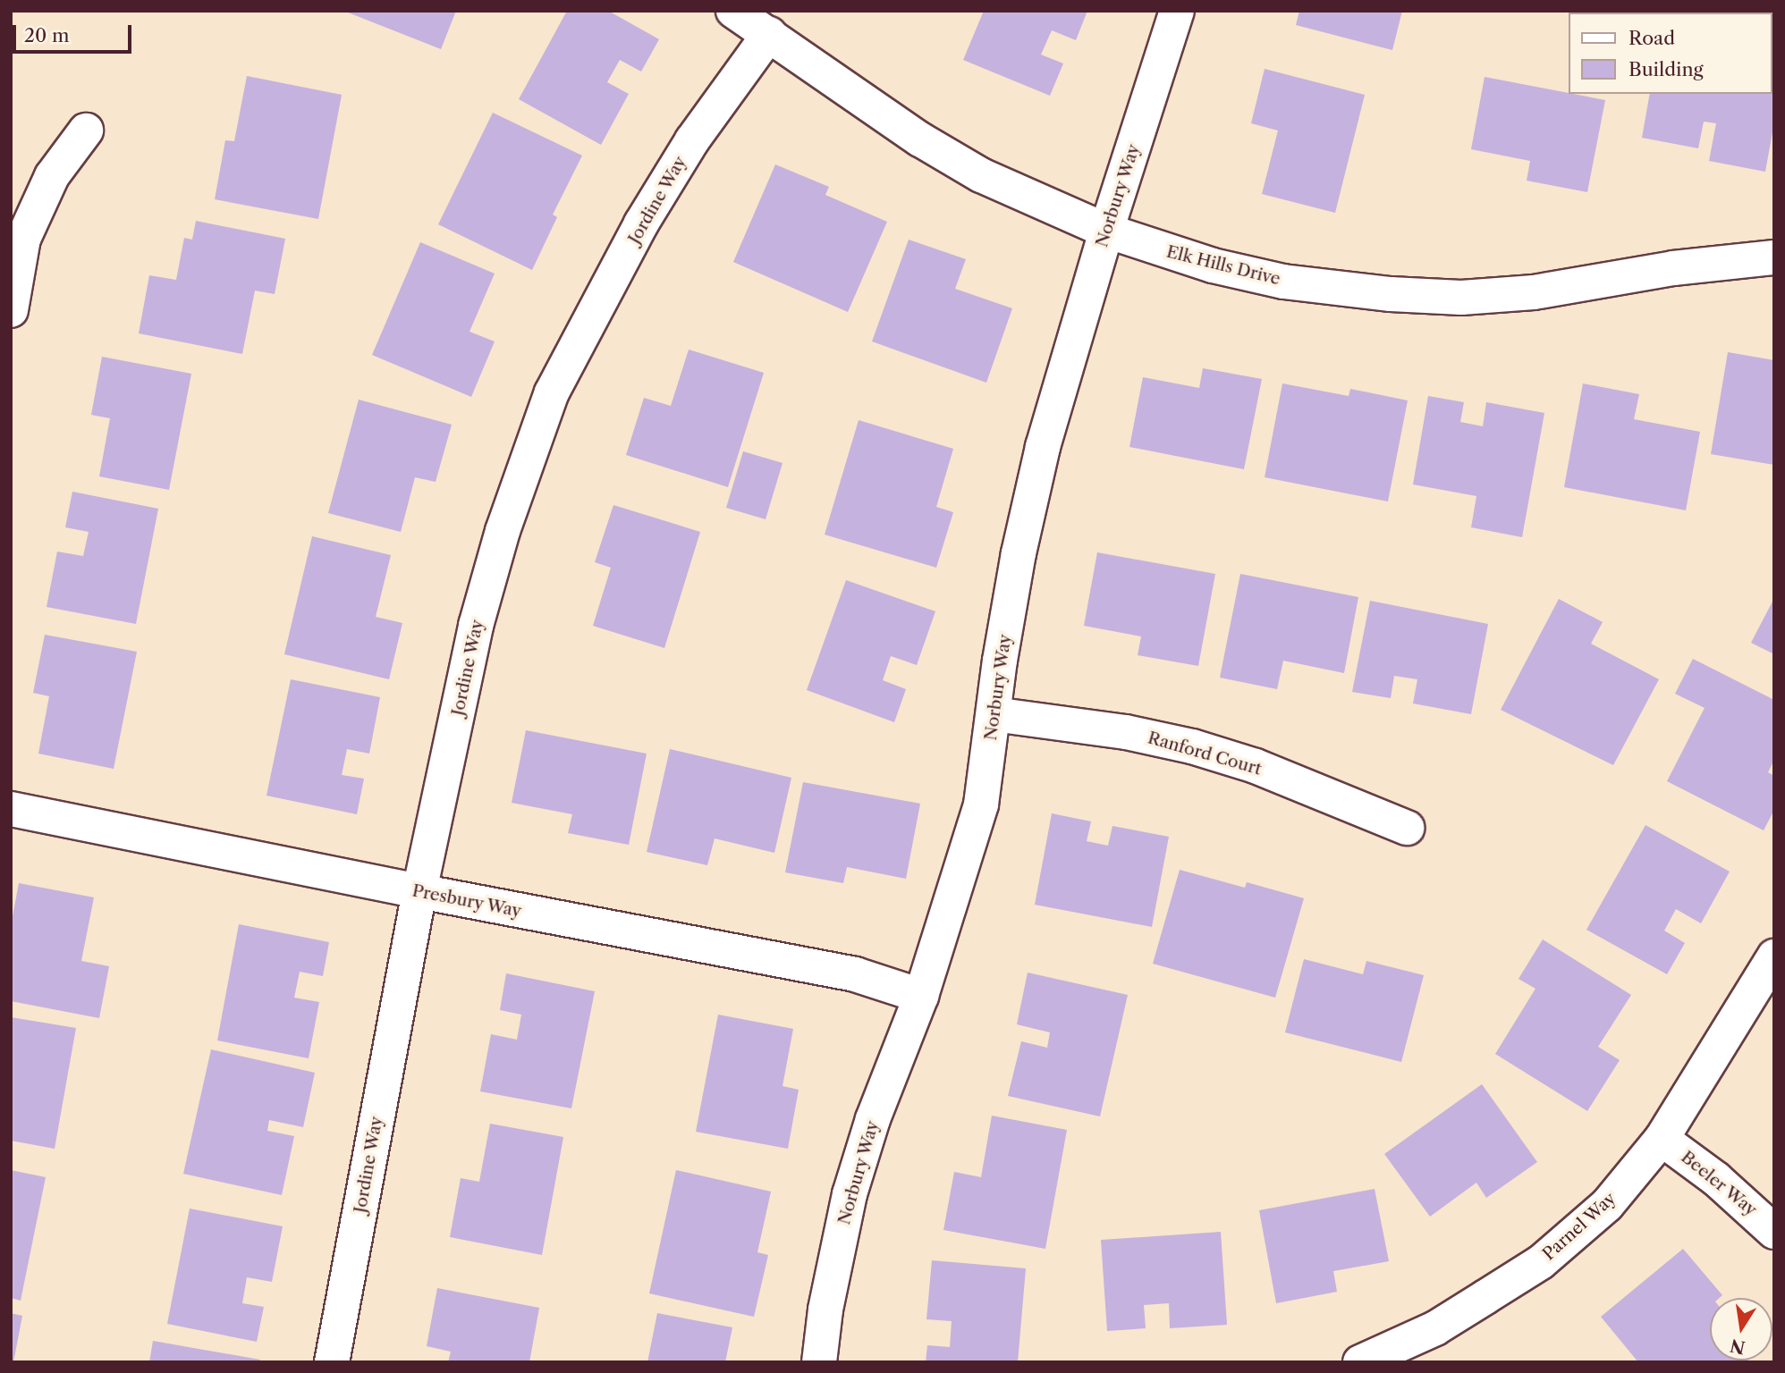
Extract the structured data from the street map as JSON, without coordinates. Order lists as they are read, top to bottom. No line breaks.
{"streets":{"street":["Norbury Way","Jordine Way","Elk Hills Drive","Ranford Court","Presbury Way","Beeler Way","Parnel Way"]},"crossings":[["Norbury Way","Elk Hills Drive"],["Norbury Way","Ranford Court"],["Norbury Way","Presbury Way"],["Jordine Way","Elk Hills Drive"],["Jordine Way","Presbury Way"],["Beeler Way","Parnel Way"]],"legend":["Road","Building"],"scale_bar":"20 m","north":"bottom"}
